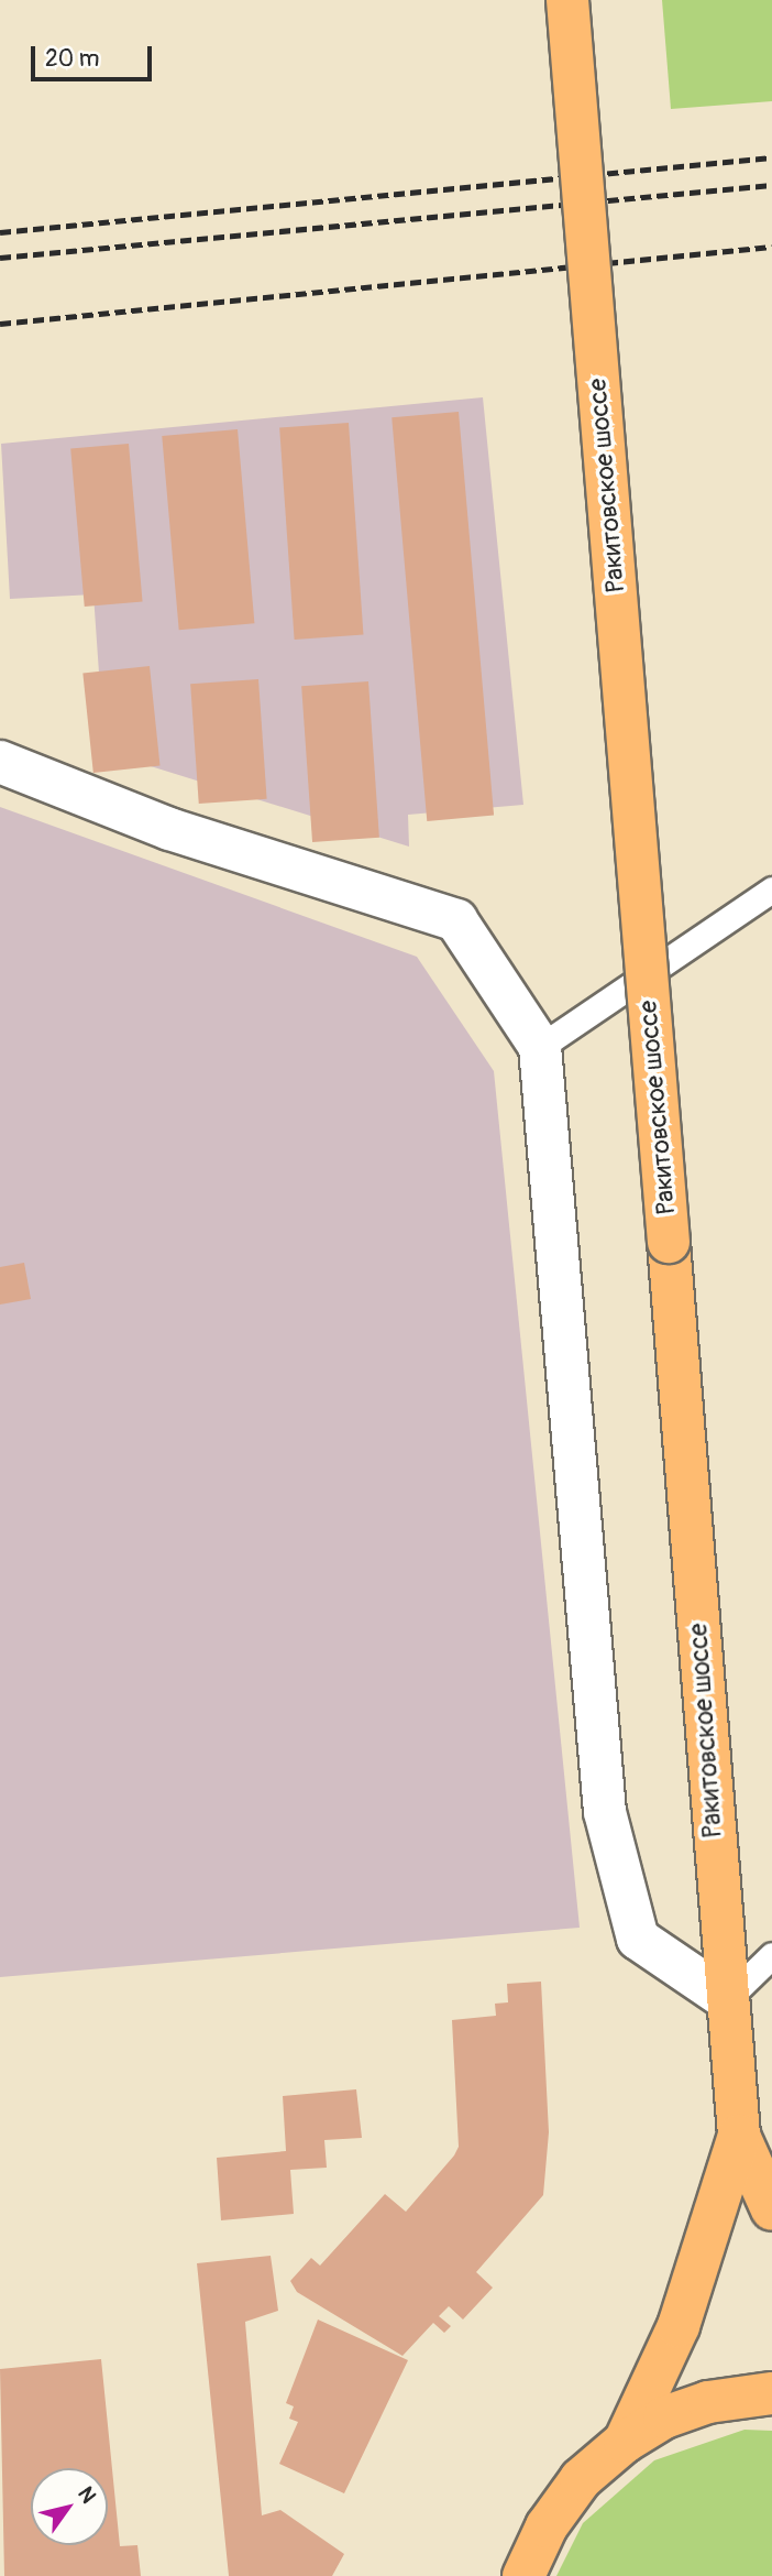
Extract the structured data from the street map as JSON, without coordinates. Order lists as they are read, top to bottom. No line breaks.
{"streets":{"main road":["Ракитовское шоссе"]},"scale_bar":"20 m","north":"top right"}
